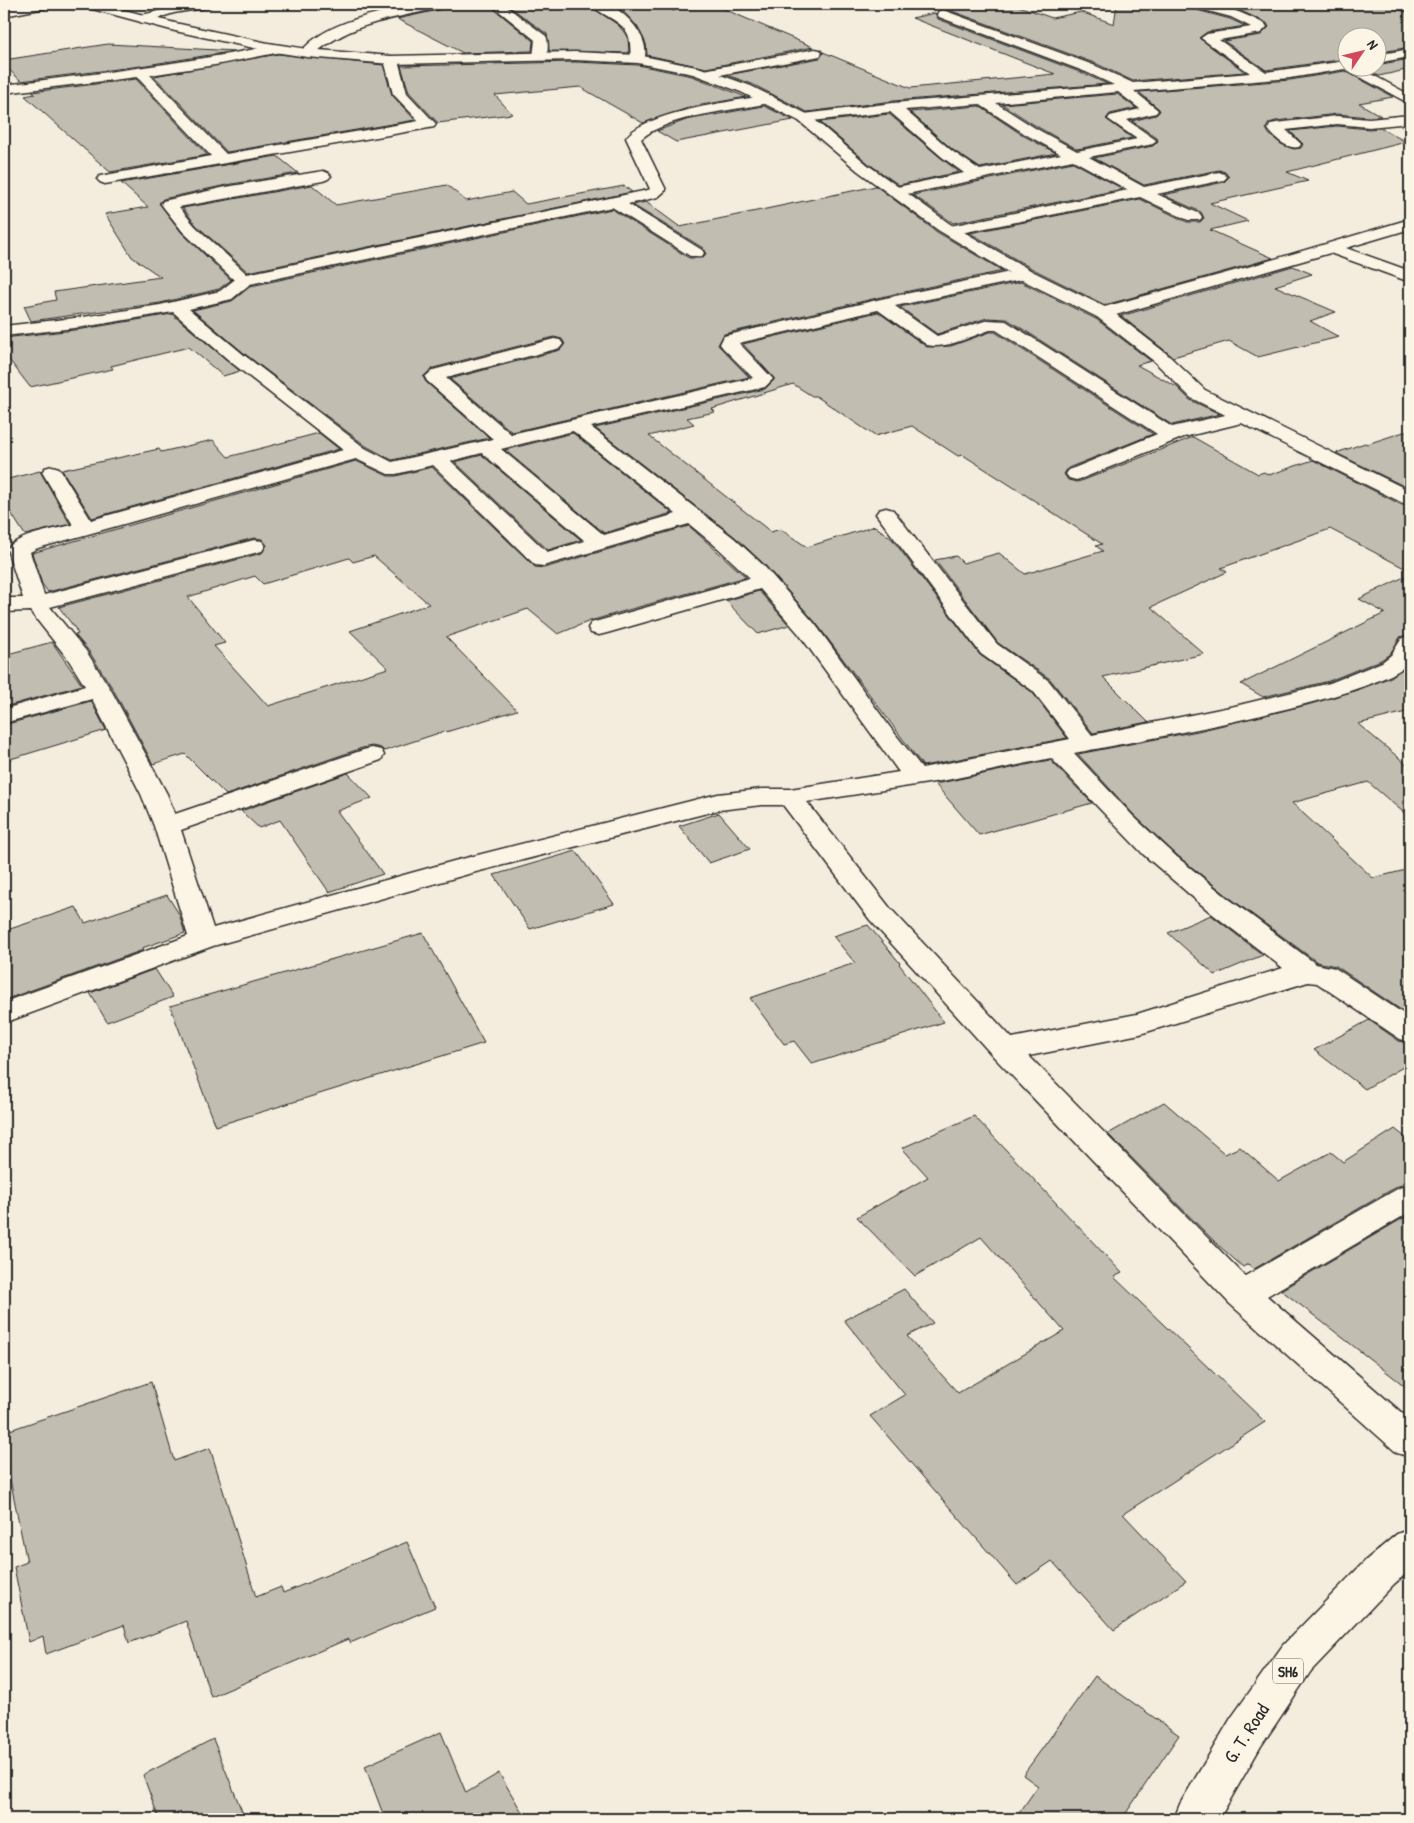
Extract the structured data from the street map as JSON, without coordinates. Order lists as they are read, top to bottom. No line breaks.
{"streets":{"street":["SH6","G. T. Road"]},"north":"top right"}
